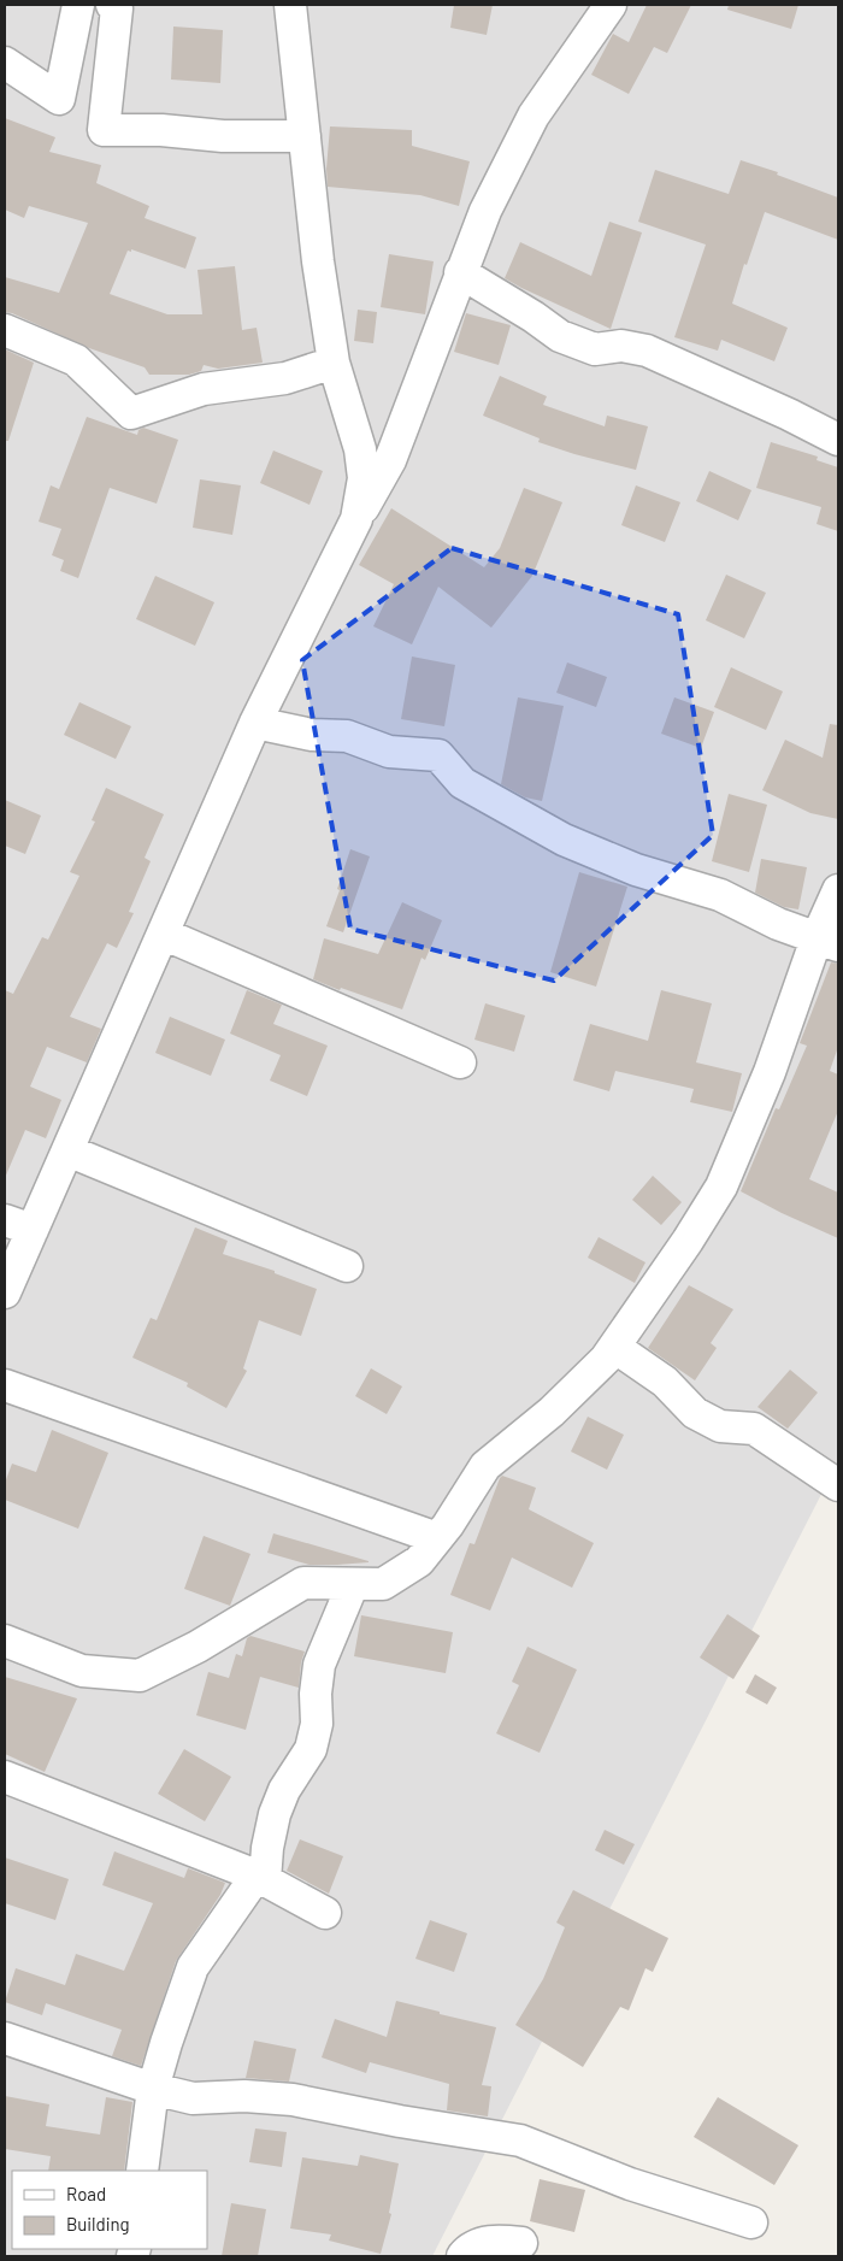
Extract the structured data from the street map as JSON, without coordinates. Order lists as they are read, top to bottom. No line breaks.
{"legend":["Road","Building"]}
